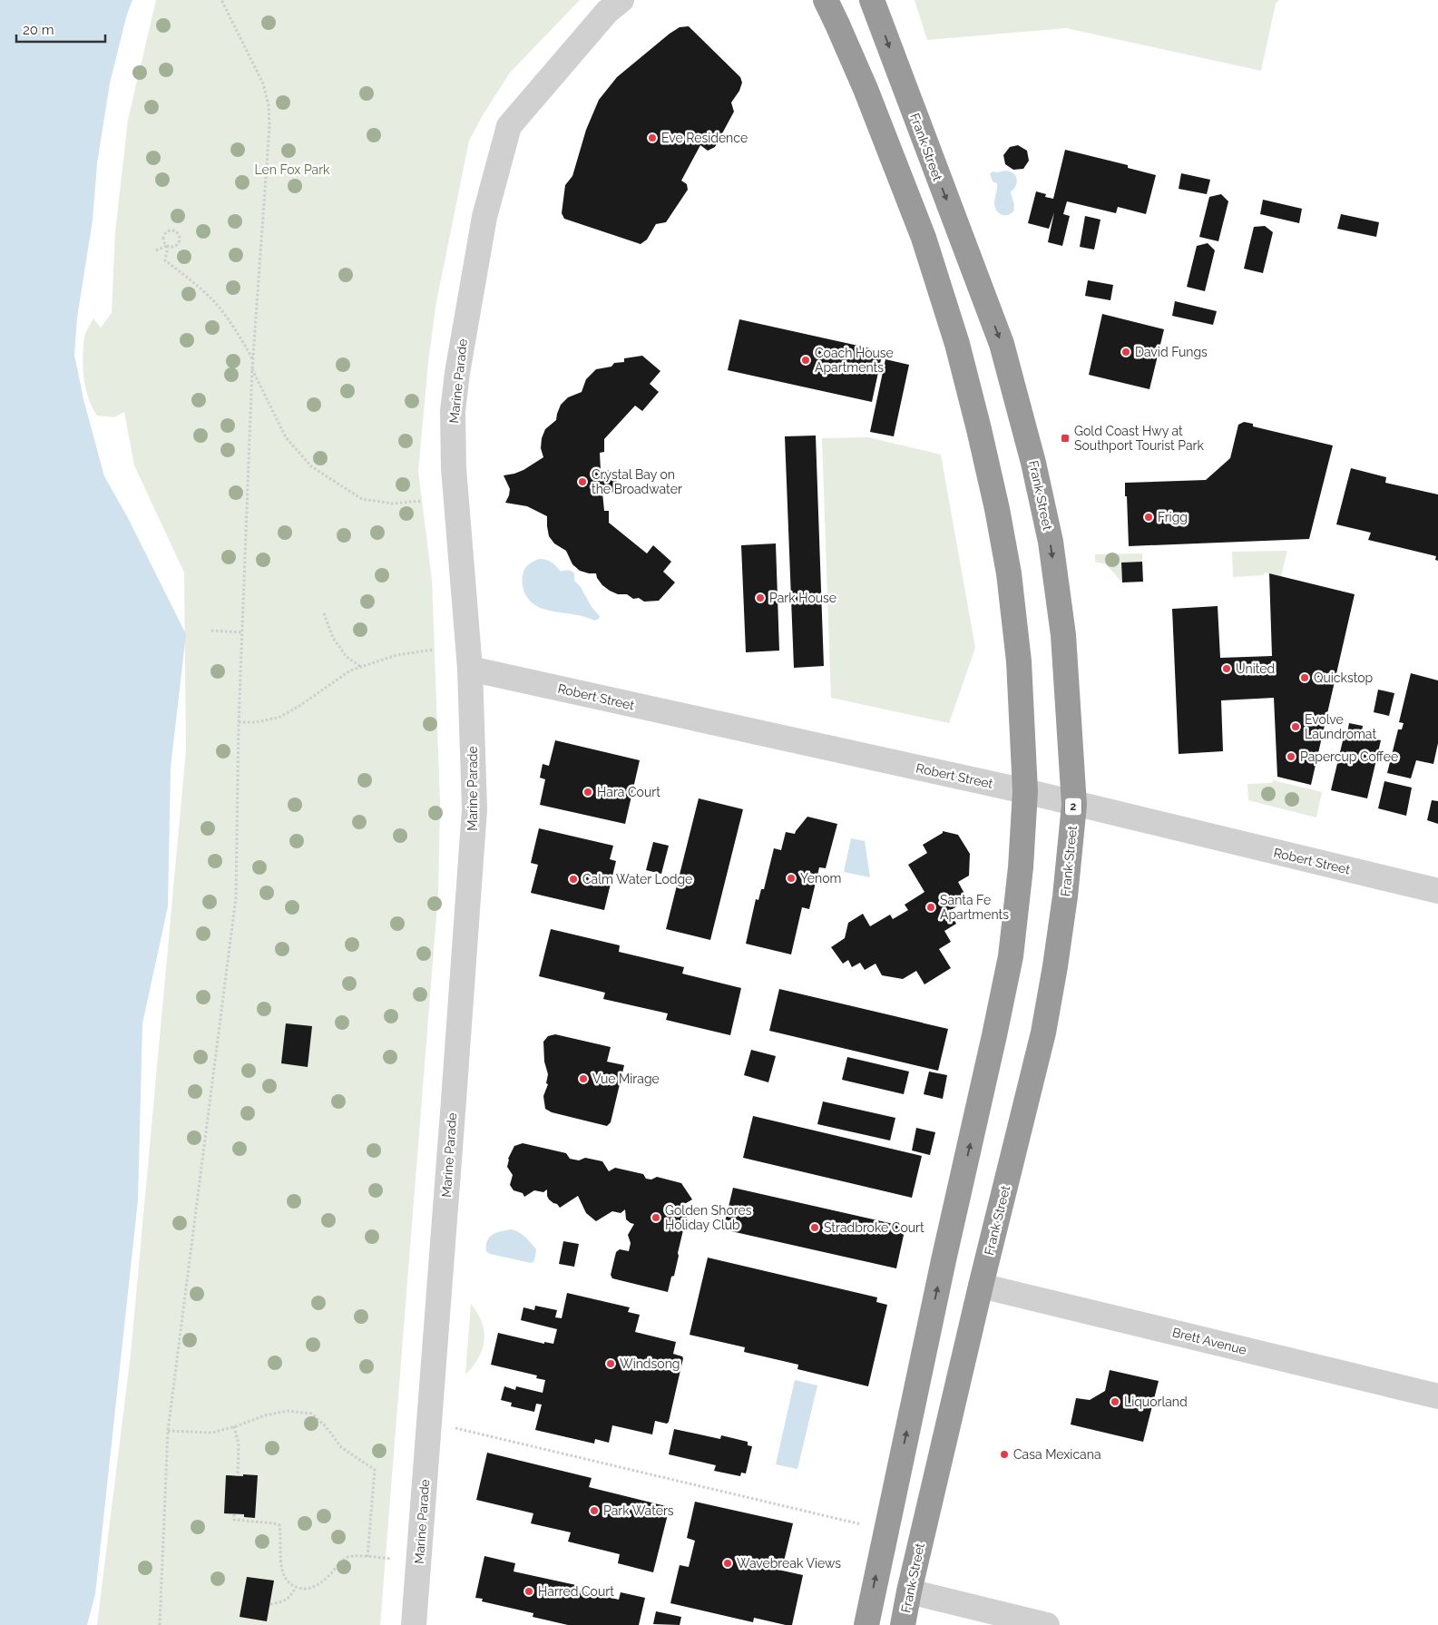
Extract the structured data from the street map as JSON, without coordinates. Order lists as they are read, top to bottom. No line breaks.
{"streets":{"highway":["Frank Street","2"],"street":["Marine Parade","Robert Street","Brett Avenue"]},"crossings":[["Frank Street","Robert Street"],["Frank Street","Brett Avenue"],["Marine Parade","Robert Street"]],"parks":["Len Fox Park"],"places":{"other":["Eve Residence","David Fungs","Coach House Apartments","Crystal Bay on the Broadwater","Frigg","Park House","United","Quickstop","Evolve Laundromat","Papercup Coffee","Hara Court","Yenom","Calm Water Lodge","Santa Fe Apartments","Vue Mirage","Golden Shores Holiday Club","Stradbroke Court","Windsong","Liquorland","Casa Mexicana","Park Waters","Wavebreak Views","Harred Court"],"transit":["Gold Coast Hwy at Southport Tourist Park"]},"scale_bar":"20 m"}
